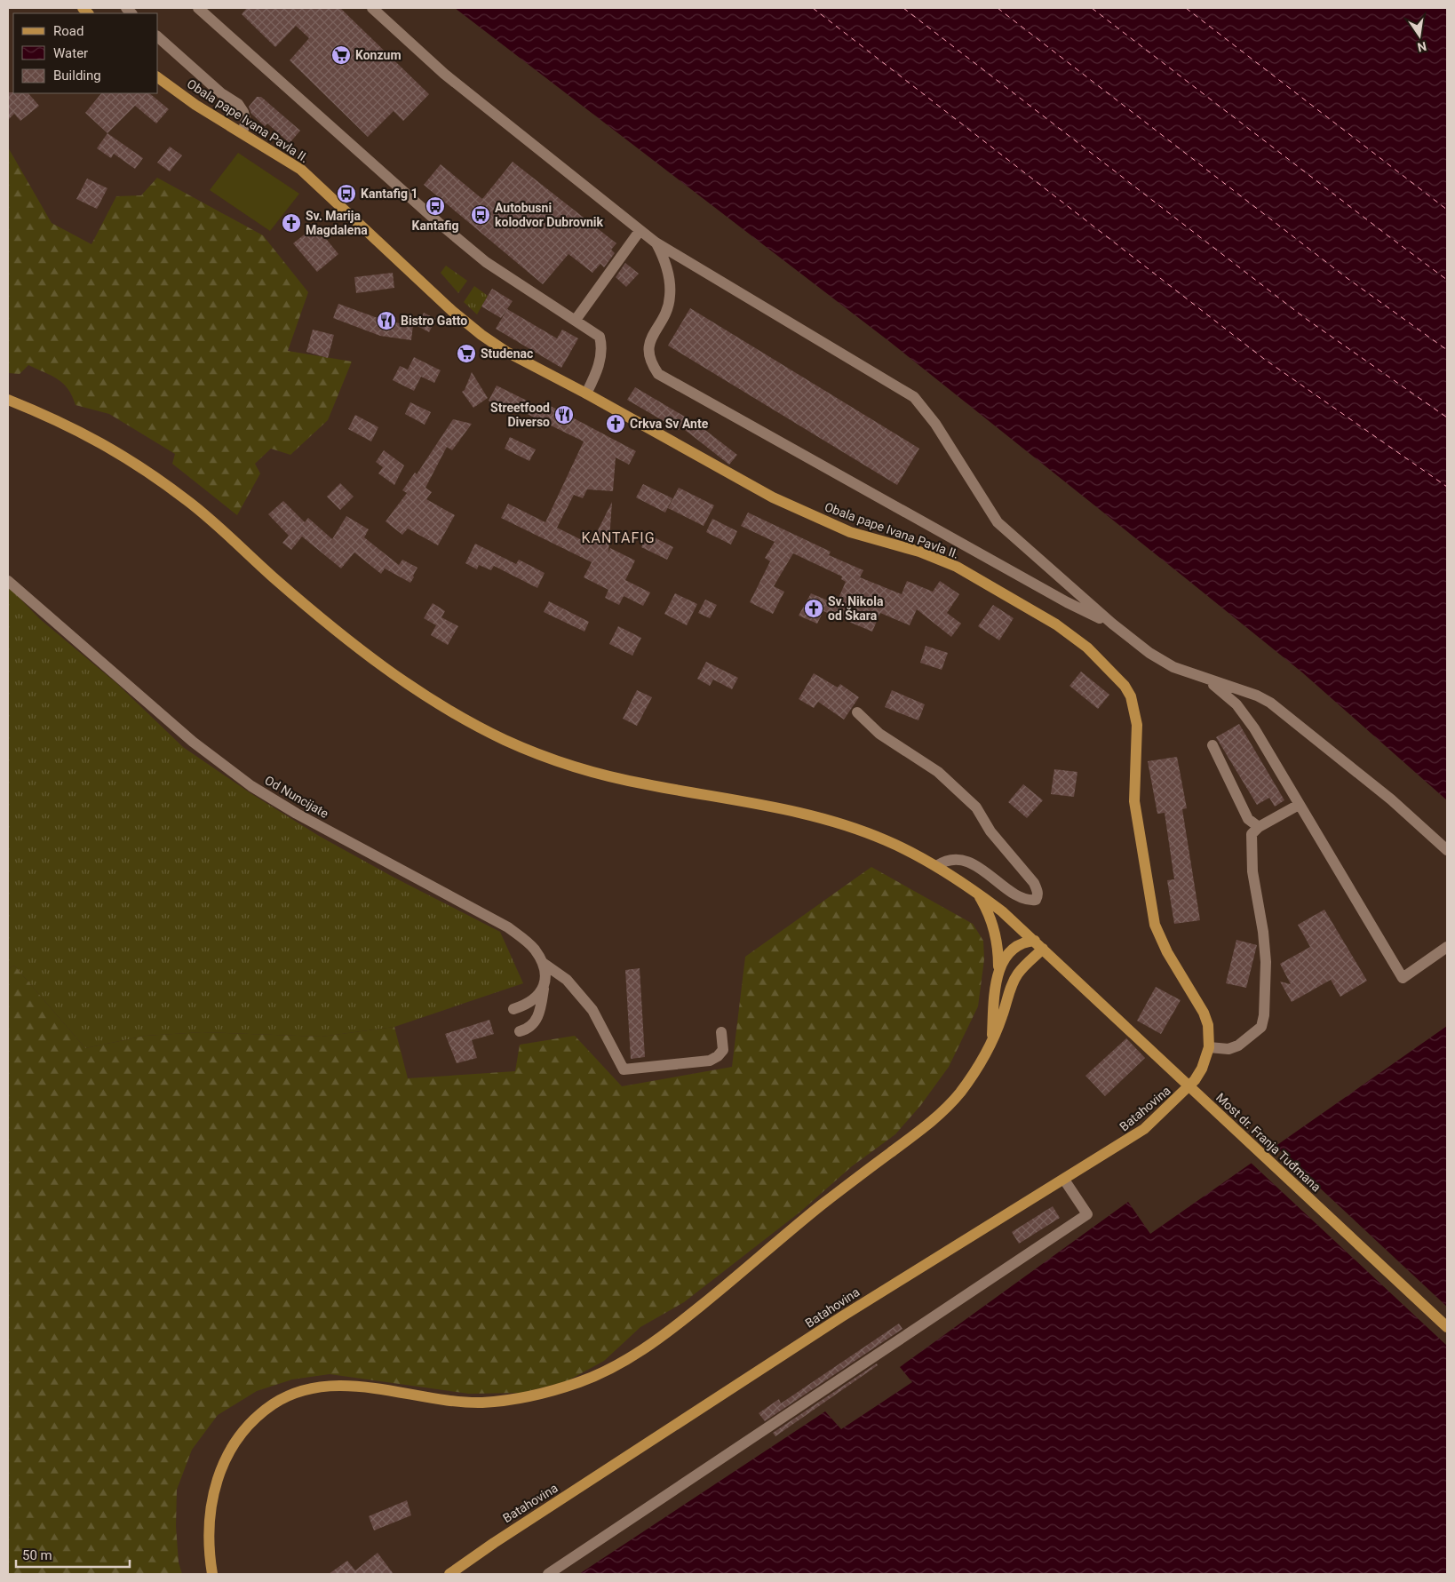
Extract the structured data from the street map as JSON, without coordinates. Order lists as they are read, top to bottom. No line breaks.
{"streets":{"main road":["Obala pape Ivana Pavla II.","Batahovina","Most dr. Franja Tuđmana"],"street":["Od Nuncijate"]},"crossings":[["Obala pape Ivana Pavla II.","Batahovina"]],"districts":["KANTAFIG"],"places":{"supermarket":["Konzum","Studenac"],"bus stop":["Kantafig 1","Kantafig","Autobusni kolodvor Dubrovnik"],"church":["Sv. Marija Magdalena","Crkva Sv Ante","Sv. Nikola od Škara"],"restaurant":["Bistro Gatto","Streetfood Diverso"]},"legend":["Road","Water","Building"],"scale_bar":"50 m","north":"bottom"}
